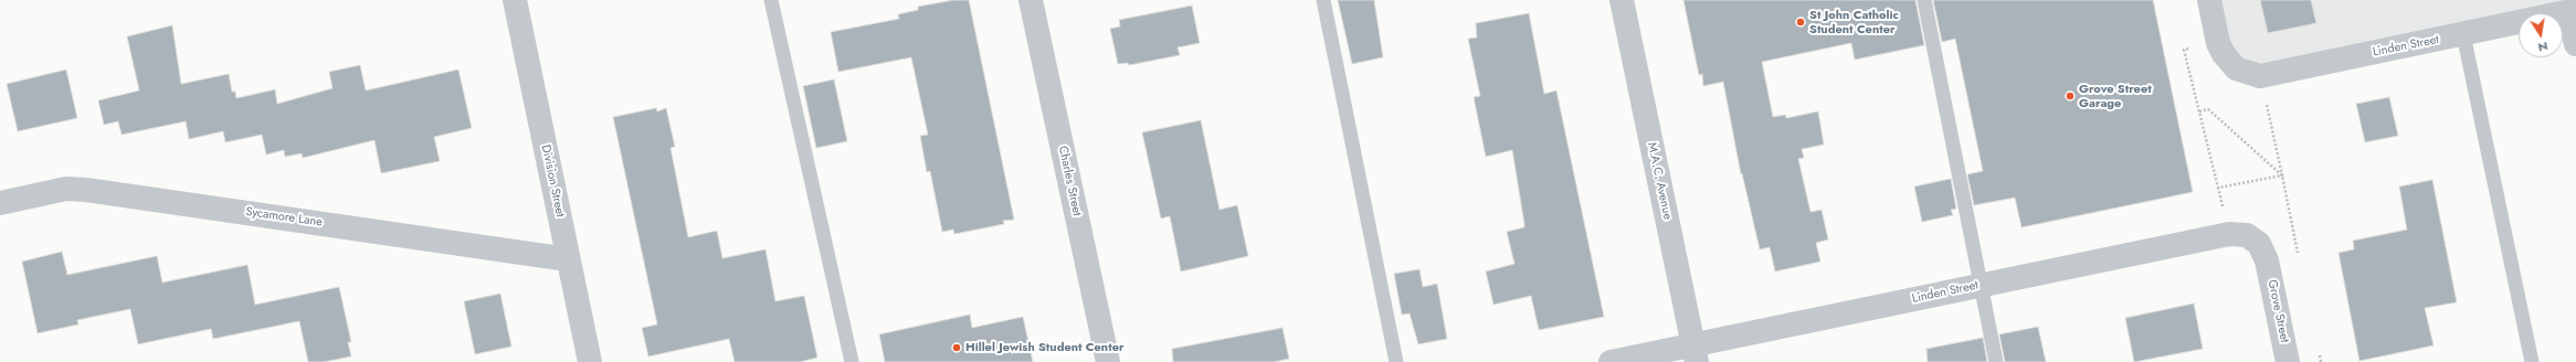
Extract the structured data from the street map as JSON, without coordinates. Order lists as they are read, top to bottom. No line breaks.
{"streets":{"street":["Linden Street","Division Street","Charles Street","M.A.C. Avenue","Sycamore Lane","Grove Street"]},"crossings":[["Linden Street","M.A.C. Avenue"],["Linden Street","Grove Street"],["Division Street","Sycamore Lane"]],"places":["St John Catholic Student Center","Grove Street Garage","Hillel Jewish Student Center"],"north":"bottom"}
